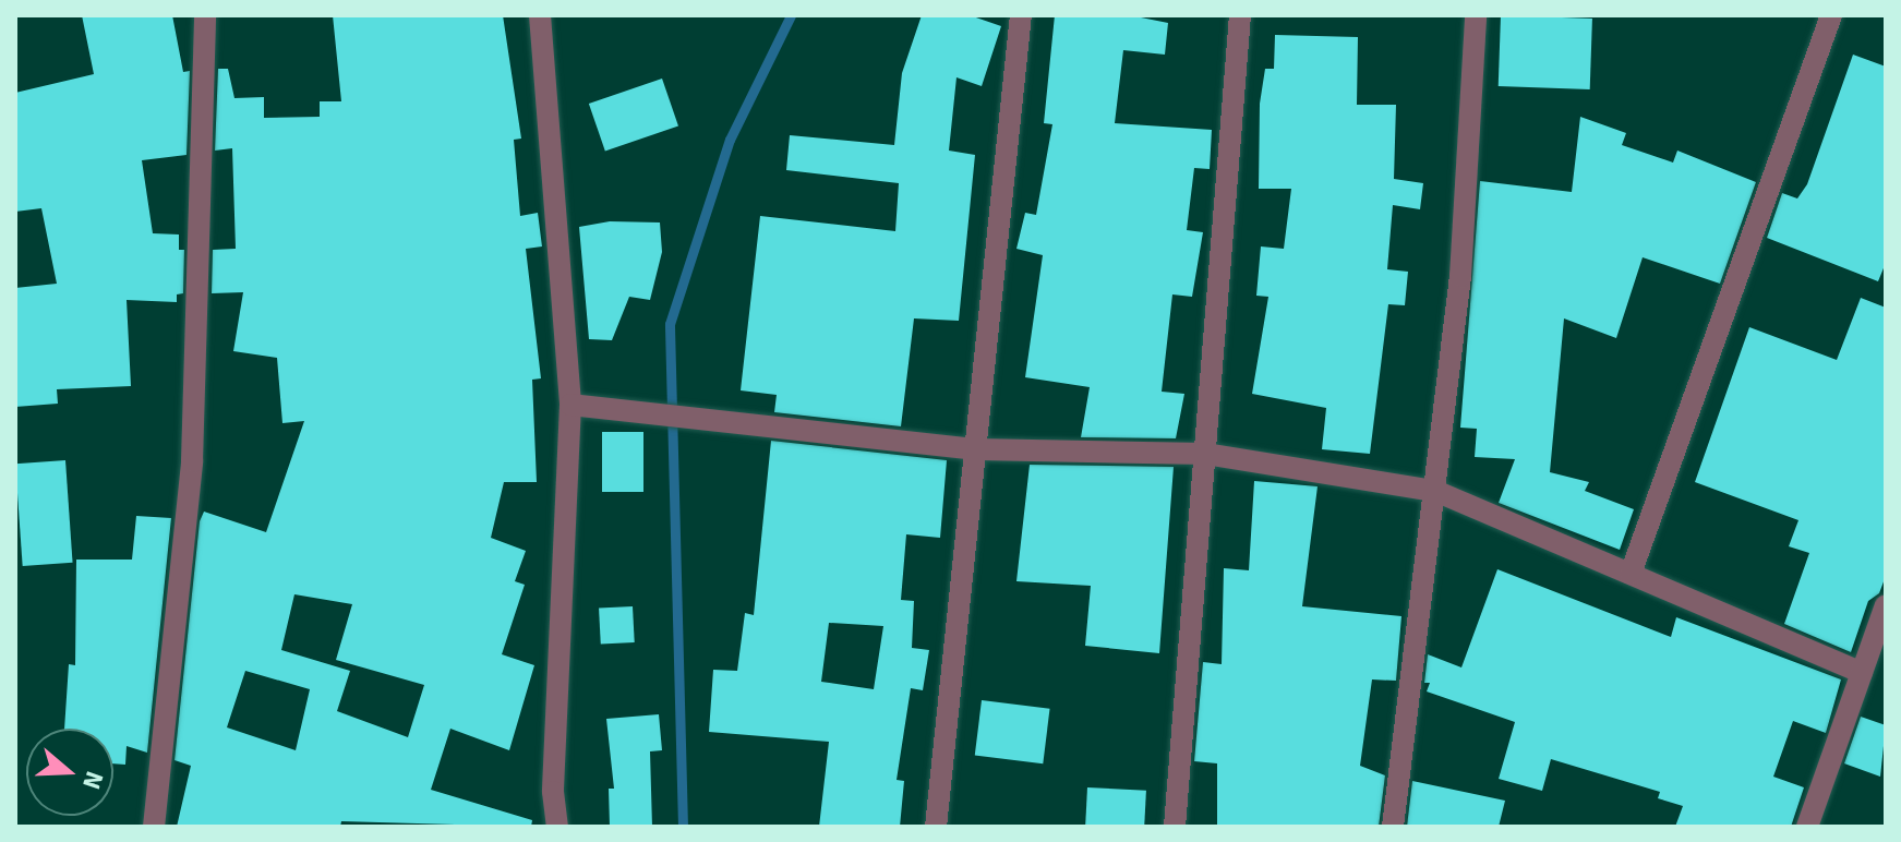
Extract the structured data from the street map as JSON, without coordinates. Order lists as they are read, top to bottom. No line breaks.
{"north":"right"}
